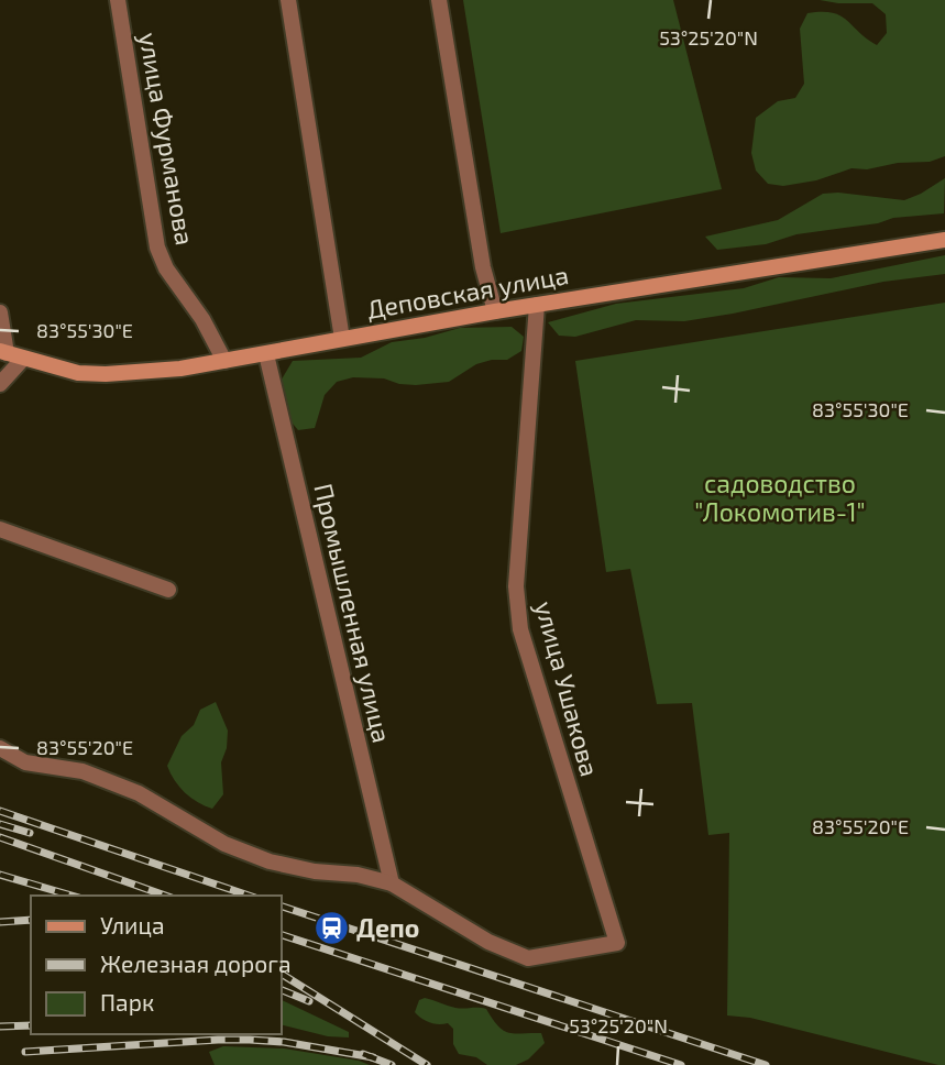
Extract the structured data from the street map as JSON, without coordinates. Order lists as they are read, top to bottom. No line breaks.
{"streets":{"street":["улица Фурманова","Деповская улица","Промышленная улица","улица Ушакова"]},"crossings":[["улица Фурманова","Деповская улица"],["Деповская улица","Промышленная улица"],["Деповская улица","улица Ушакова"],["Промышленная улица","улица Ушакова"]],"parks":["садоводство \"Локомотив-1\""],"places":{"station":["Депо"]},"legend":["Улица","Железная дорога","Парк"],"coordinates":["53°25'20\"N","83°55'30\"E","83°55'20\"E"]}
